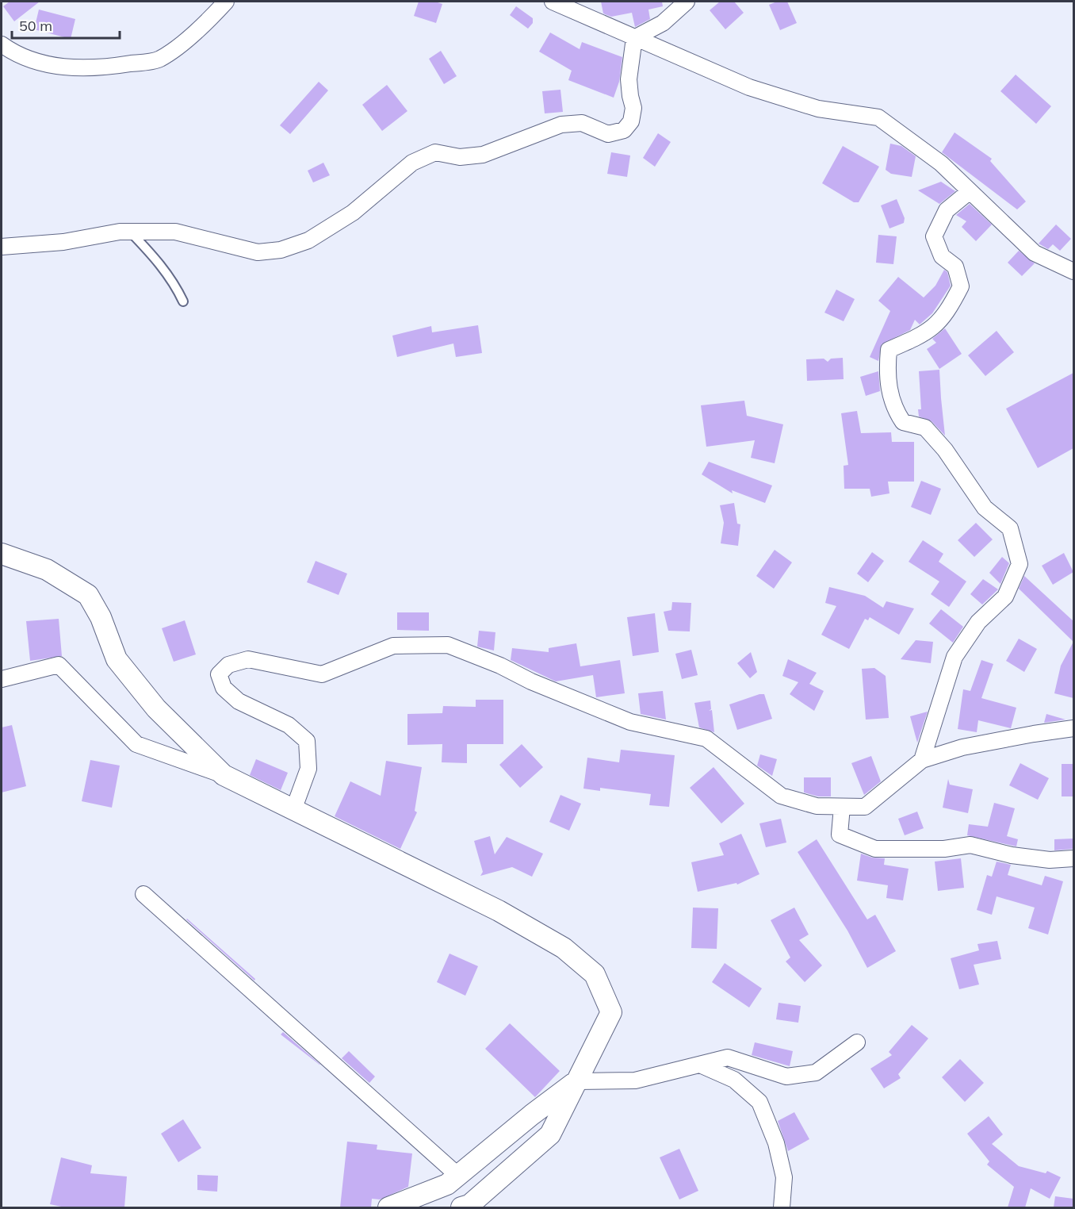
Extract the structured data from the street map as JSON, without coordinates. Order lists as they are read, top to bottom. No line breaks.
{"scale_bar":"50 m"}
